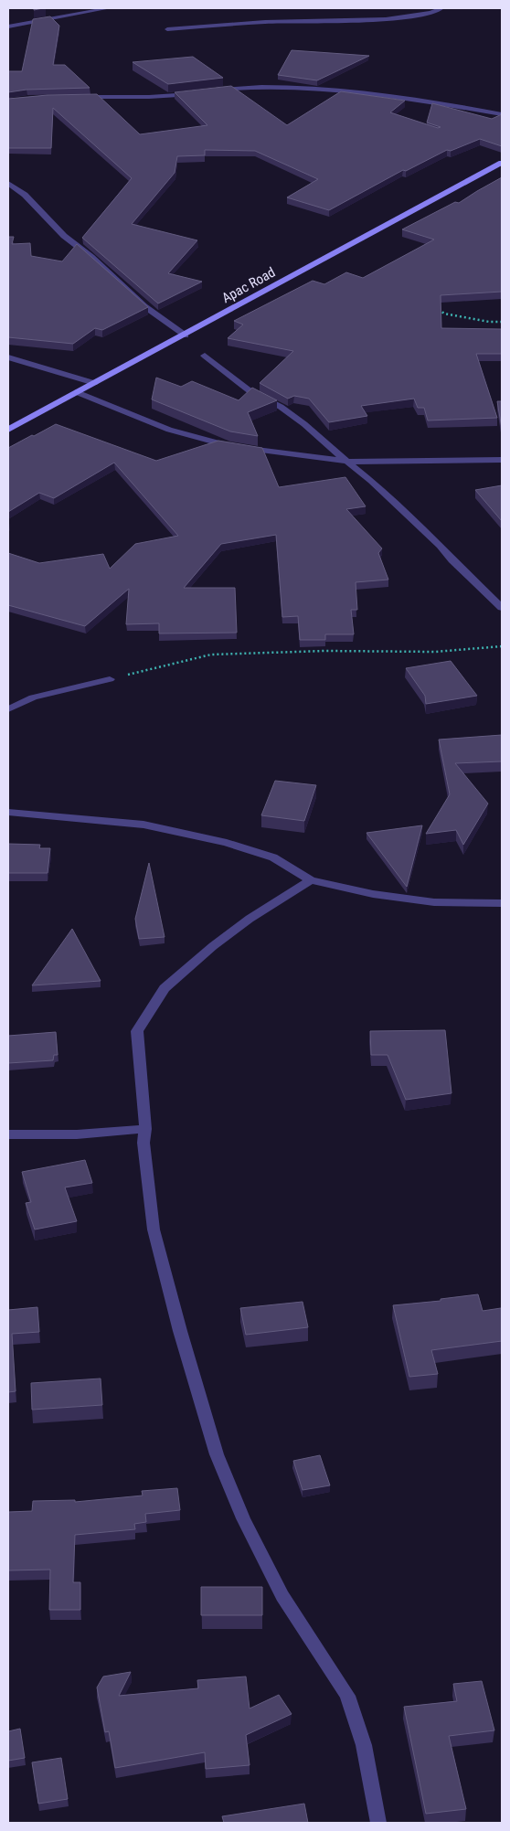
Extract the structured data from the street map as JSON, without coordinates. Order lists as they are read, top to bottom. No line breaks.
{"streets":{"main road":["Apac Road"]}}
